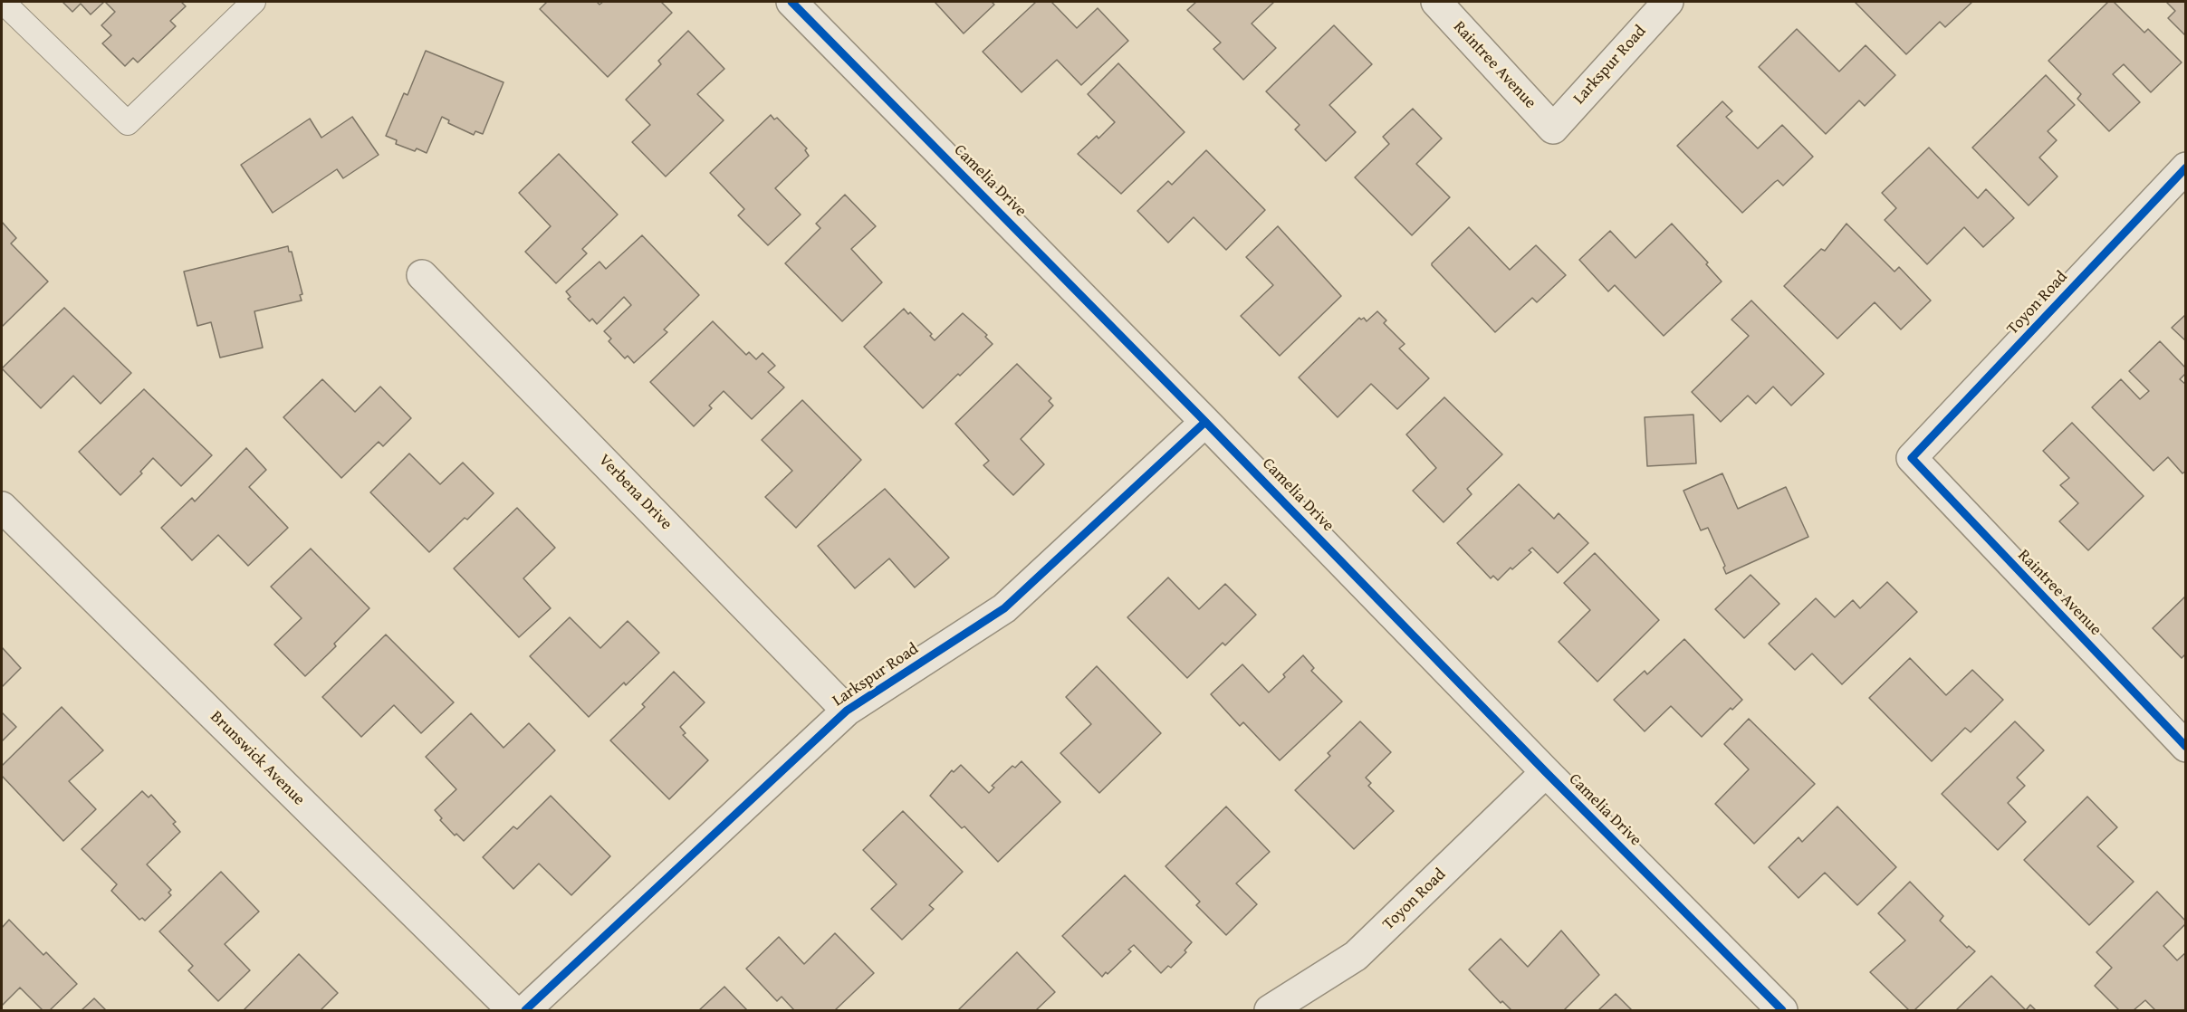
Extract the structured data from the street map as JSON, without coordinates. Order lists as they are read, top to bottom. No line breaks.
{"streets":{"street":["Raintree Avenue","Larkspur Road","Camelia Drive","Toyon Road","Verbena Drive","Brunswick Avenue"]},"crossings":[["Raintree Avenue","Larkspur Road"],["Raintree Avenue","Toyon Road"],["Larkspur Road","Camelia Drive"],["Larkspur Road","Verbena Drive"],["Camelia Drive","Toyon Road"]]}
